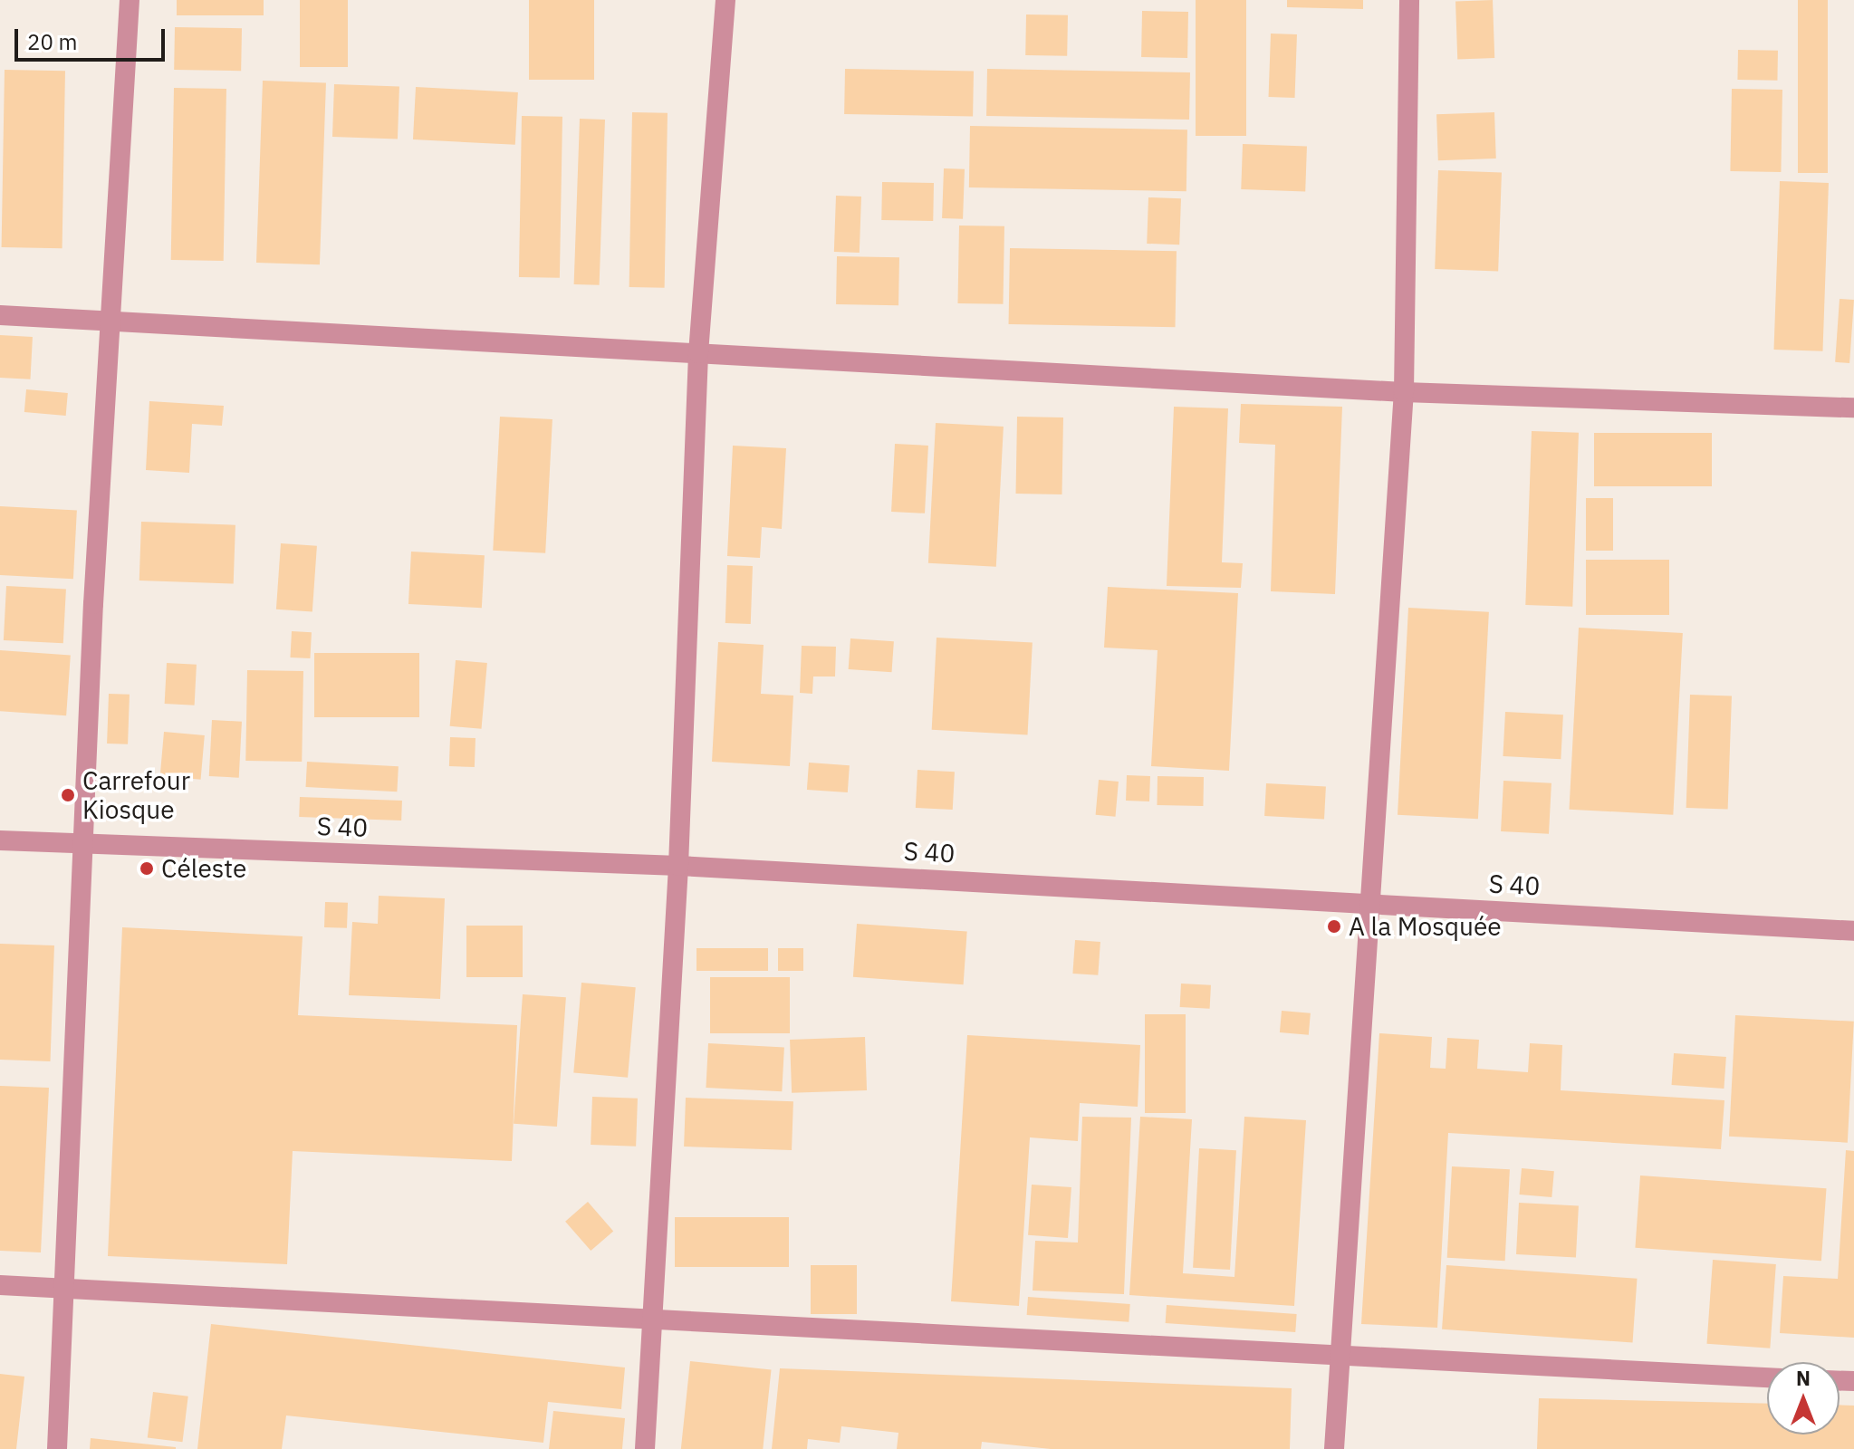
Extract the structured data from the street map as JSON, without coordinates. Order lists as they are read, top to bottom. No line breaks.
{"streets":{"street":["S 40"]},"places":["Carrefour Kiosque","Céleste","A la Mosquée"],"scale_bar":"20 m","north":"top"}
